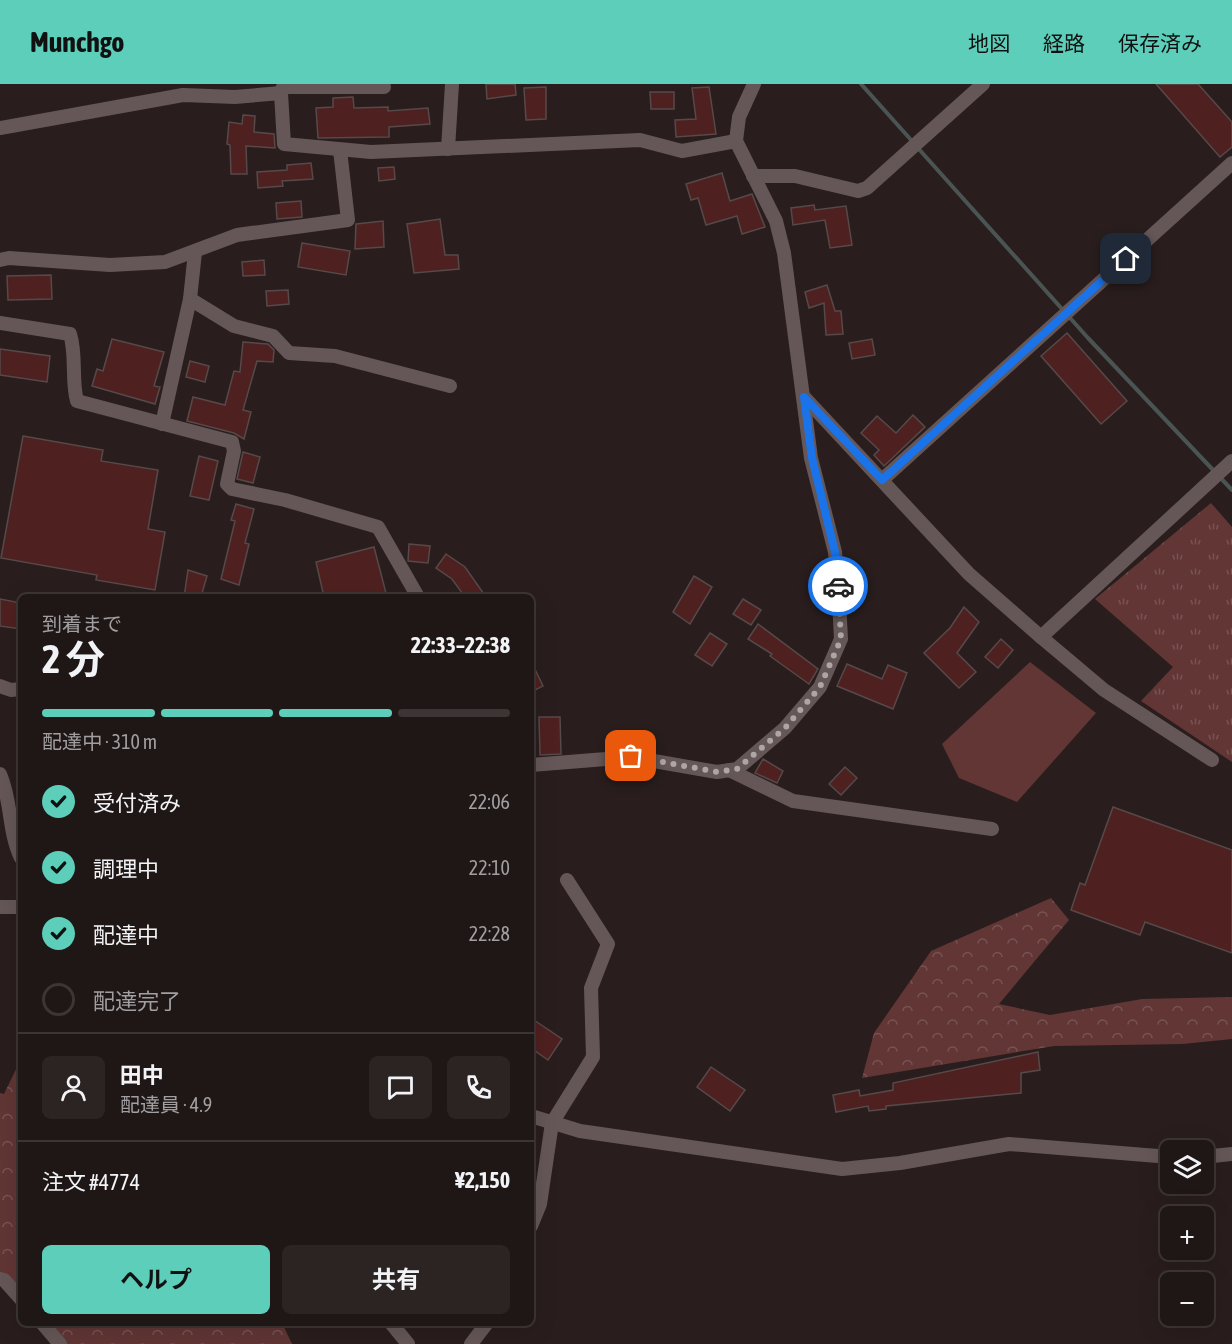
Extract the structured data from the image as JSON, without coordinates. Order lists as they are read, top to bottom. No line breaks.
{"page":{"header":"Munchgo","nav":["地図","経路","保存済み"],"heading":["2 分","到着まで","22:33–22:38"],"panel":["田中","配達員 · 4.9","注文 #4774","¥2,150"],"bar":"配達中 · 310 m","list":[["受付済み","22:06"],["調理中","22:10"],["配達中","22:28"],"配達完了"],"map_buttons":["+","−"],"buttons":["ヘルプ","共有"]}}
